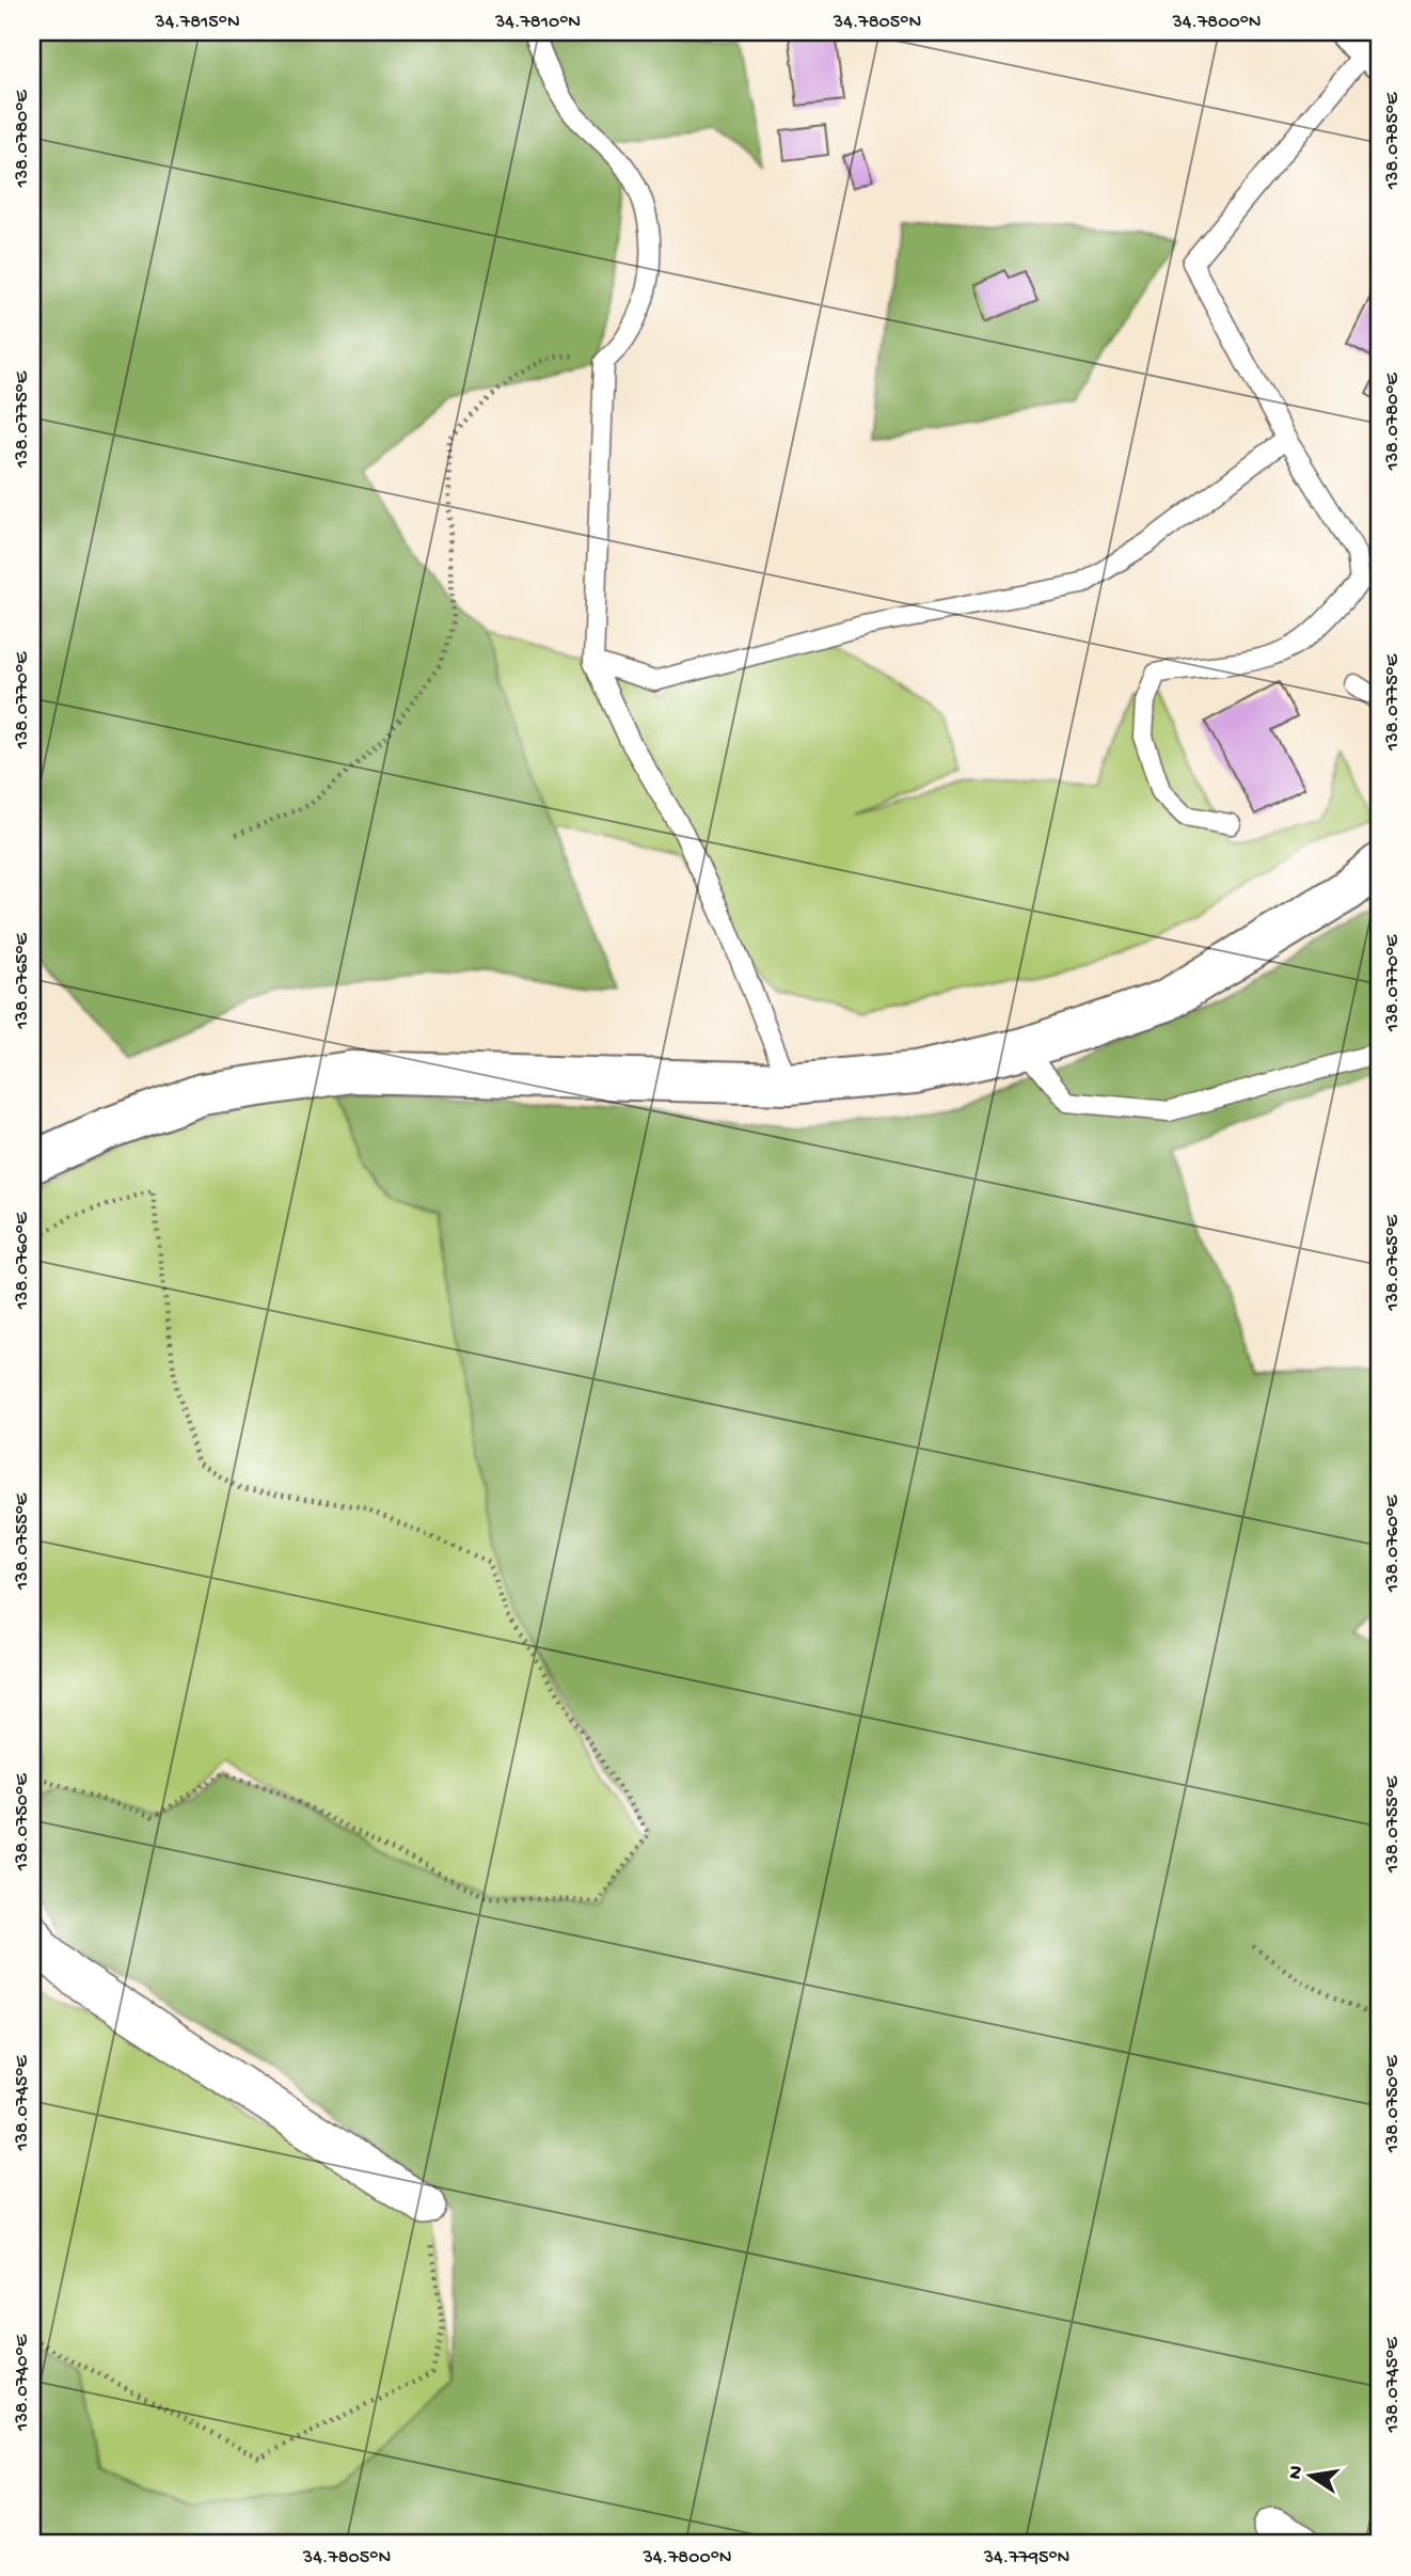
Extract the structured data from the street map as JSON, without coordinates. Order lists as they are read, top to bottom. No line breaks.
{"north":"left","coordinates":["34.7815°N","34.7810°N","34.7805°N","34.7800°N","138.0780°E","138.0785°E","138.0775°E","138.0770°E","138.0765°E","138.0760°E","138.0755°E","138.0750°E","138.0745°E","138.0740°E","34.7795°N"]}
